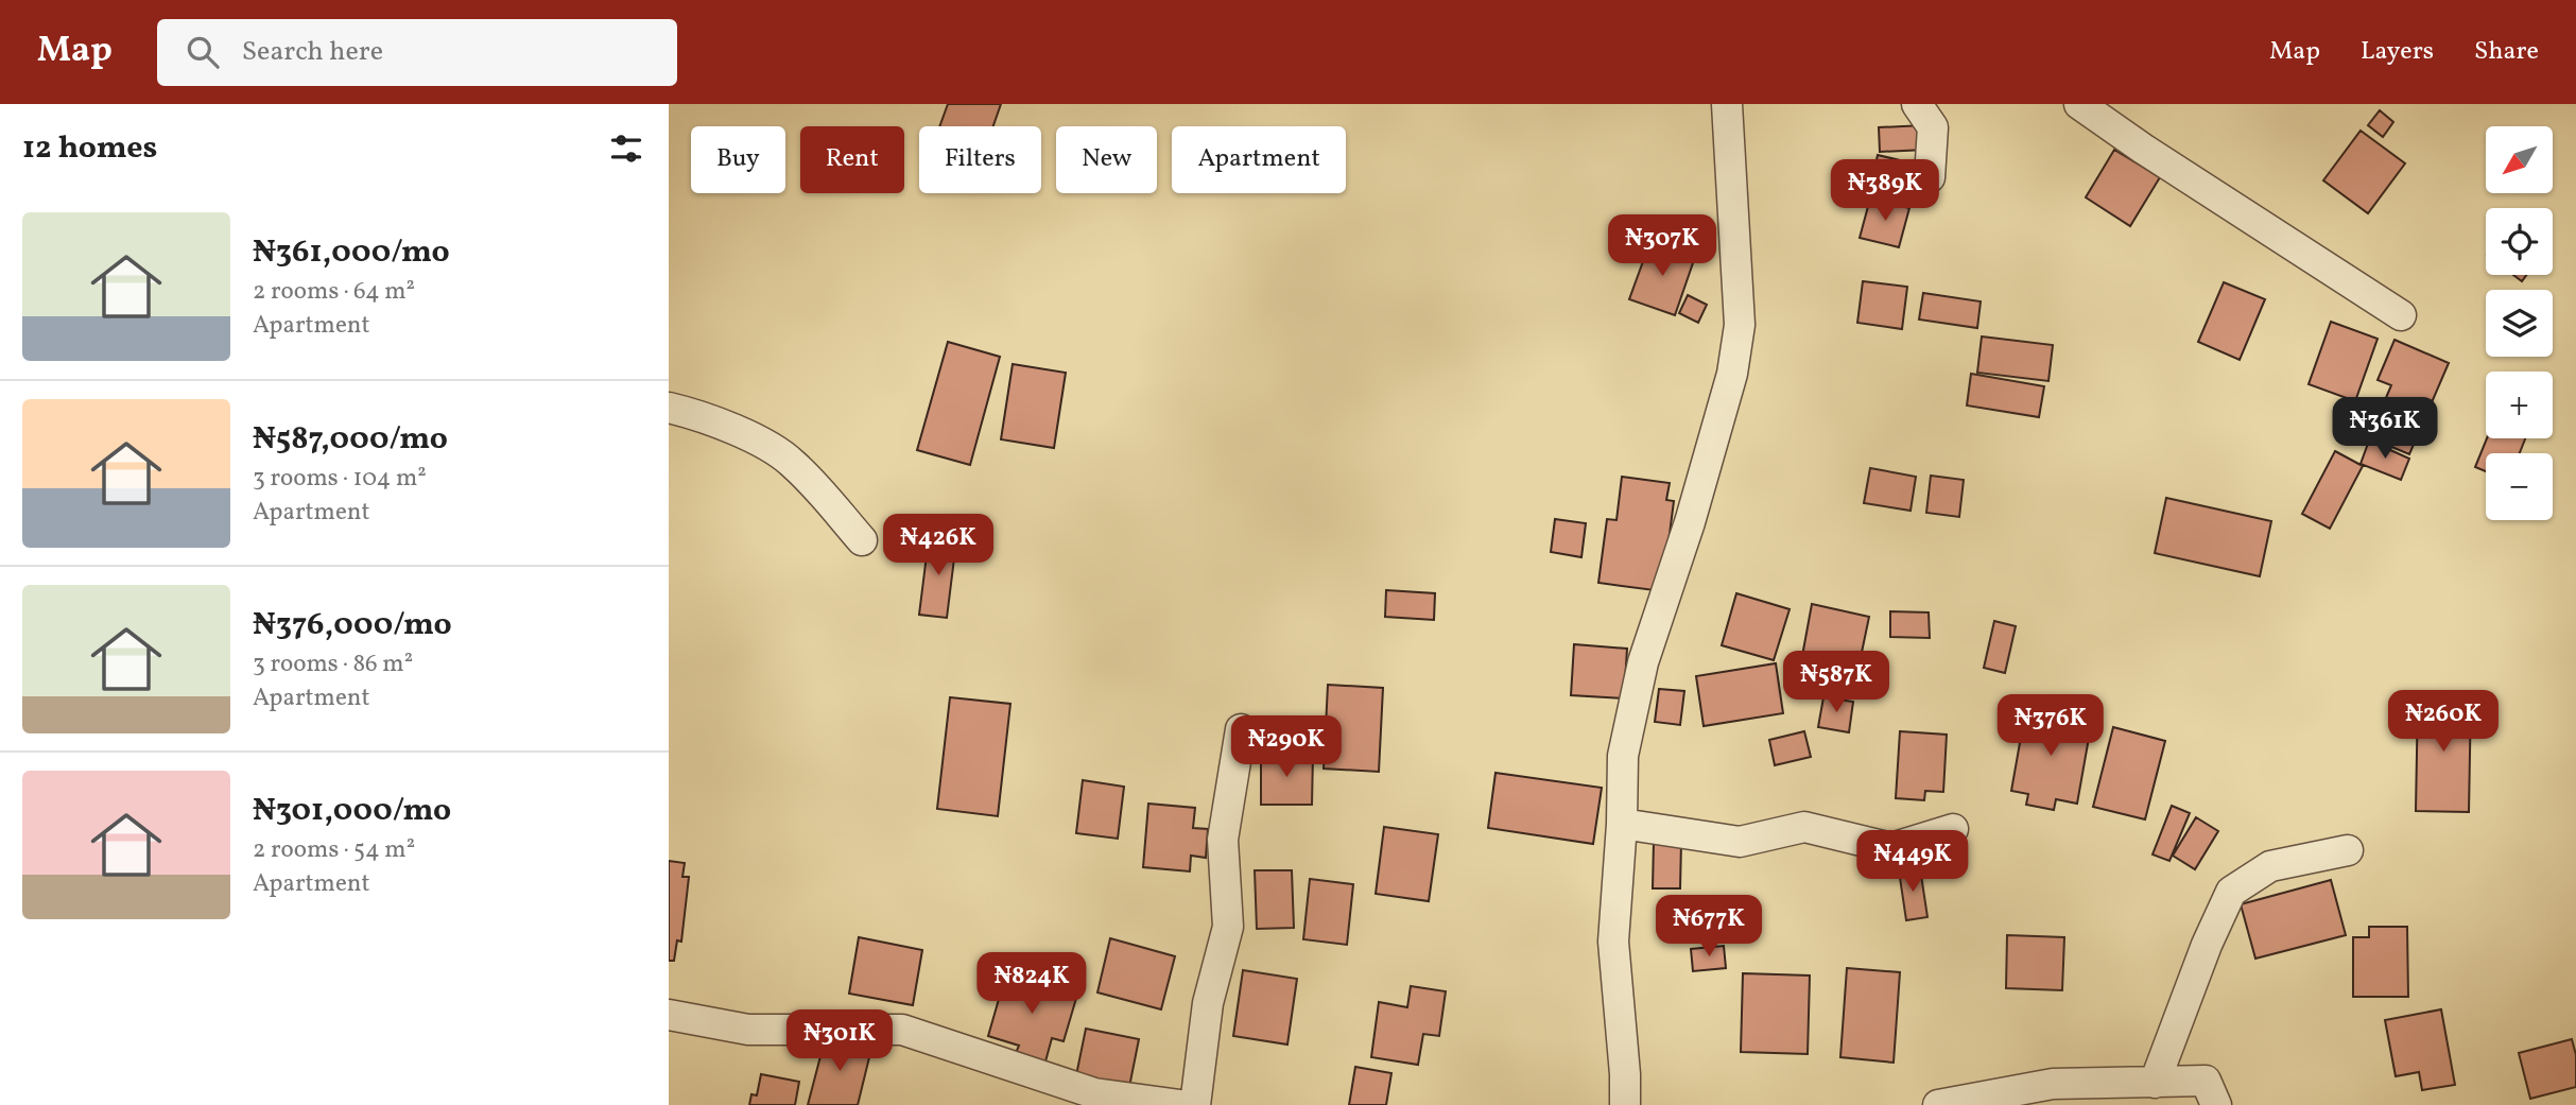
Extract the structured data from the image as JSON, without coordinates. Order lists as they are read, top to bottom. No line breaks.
{"north":"bottom left","page":{"header":"Map","search":"Search here","nav":["Map","Layers","Share"],"heading":"12 homes","map_buttons":["+","−"],"chip":["Buy","Rent","Filters","New","Apartment"],"price":["₦389K","₦307K","₦361K","₦426K","₦587K","₦260K","₦376K","₦290K","₦449K","₦677K","₦824K","₦301K"],"list":[{"name":"₦361,000/mo","note":"2 rooms · 64 m² · Apartment"},{"name":"₦587,000/mo","note":"3 rooms · 104 m² · Apartment"},{"name":"₦376,000/mo","note":"3 rooms · 86 m² · Apartment"},{"name":"₦301,000/mo","note":"2 rooms · 54 m² · Apartment"}]}}
